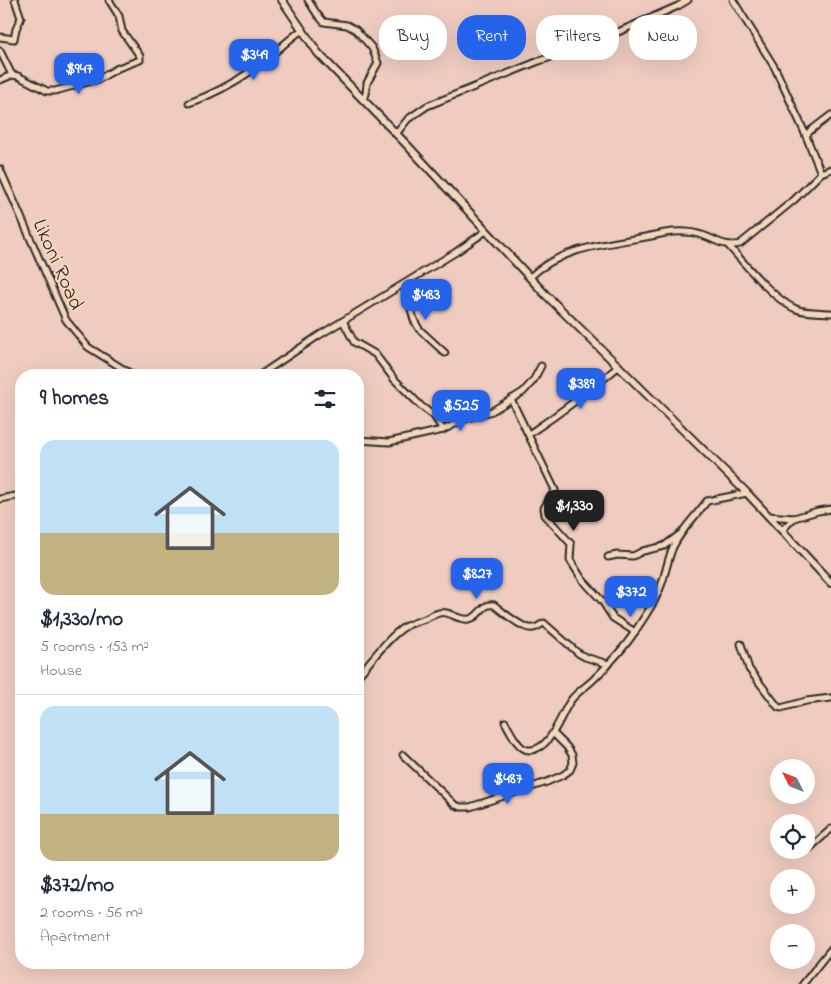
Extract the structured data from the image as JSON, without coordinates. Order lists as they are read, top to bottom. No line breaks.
{"streets":{"street":["Likoni Road"]},"north":"top left","page":{"chip":["Buy","Rent","Filters","New"],"price":["$349","$947","$483","$389","$525","$1,330","$827","$372","$487"],"heading":"9 homes","list":[{"name":"$1,330/mo","note":"5 rooms · 153 m² · House"},{"name":"$372/mo","note":"2 rooms · 56 m² · Apartment"}],"map_buttons":["+","−"]}}
